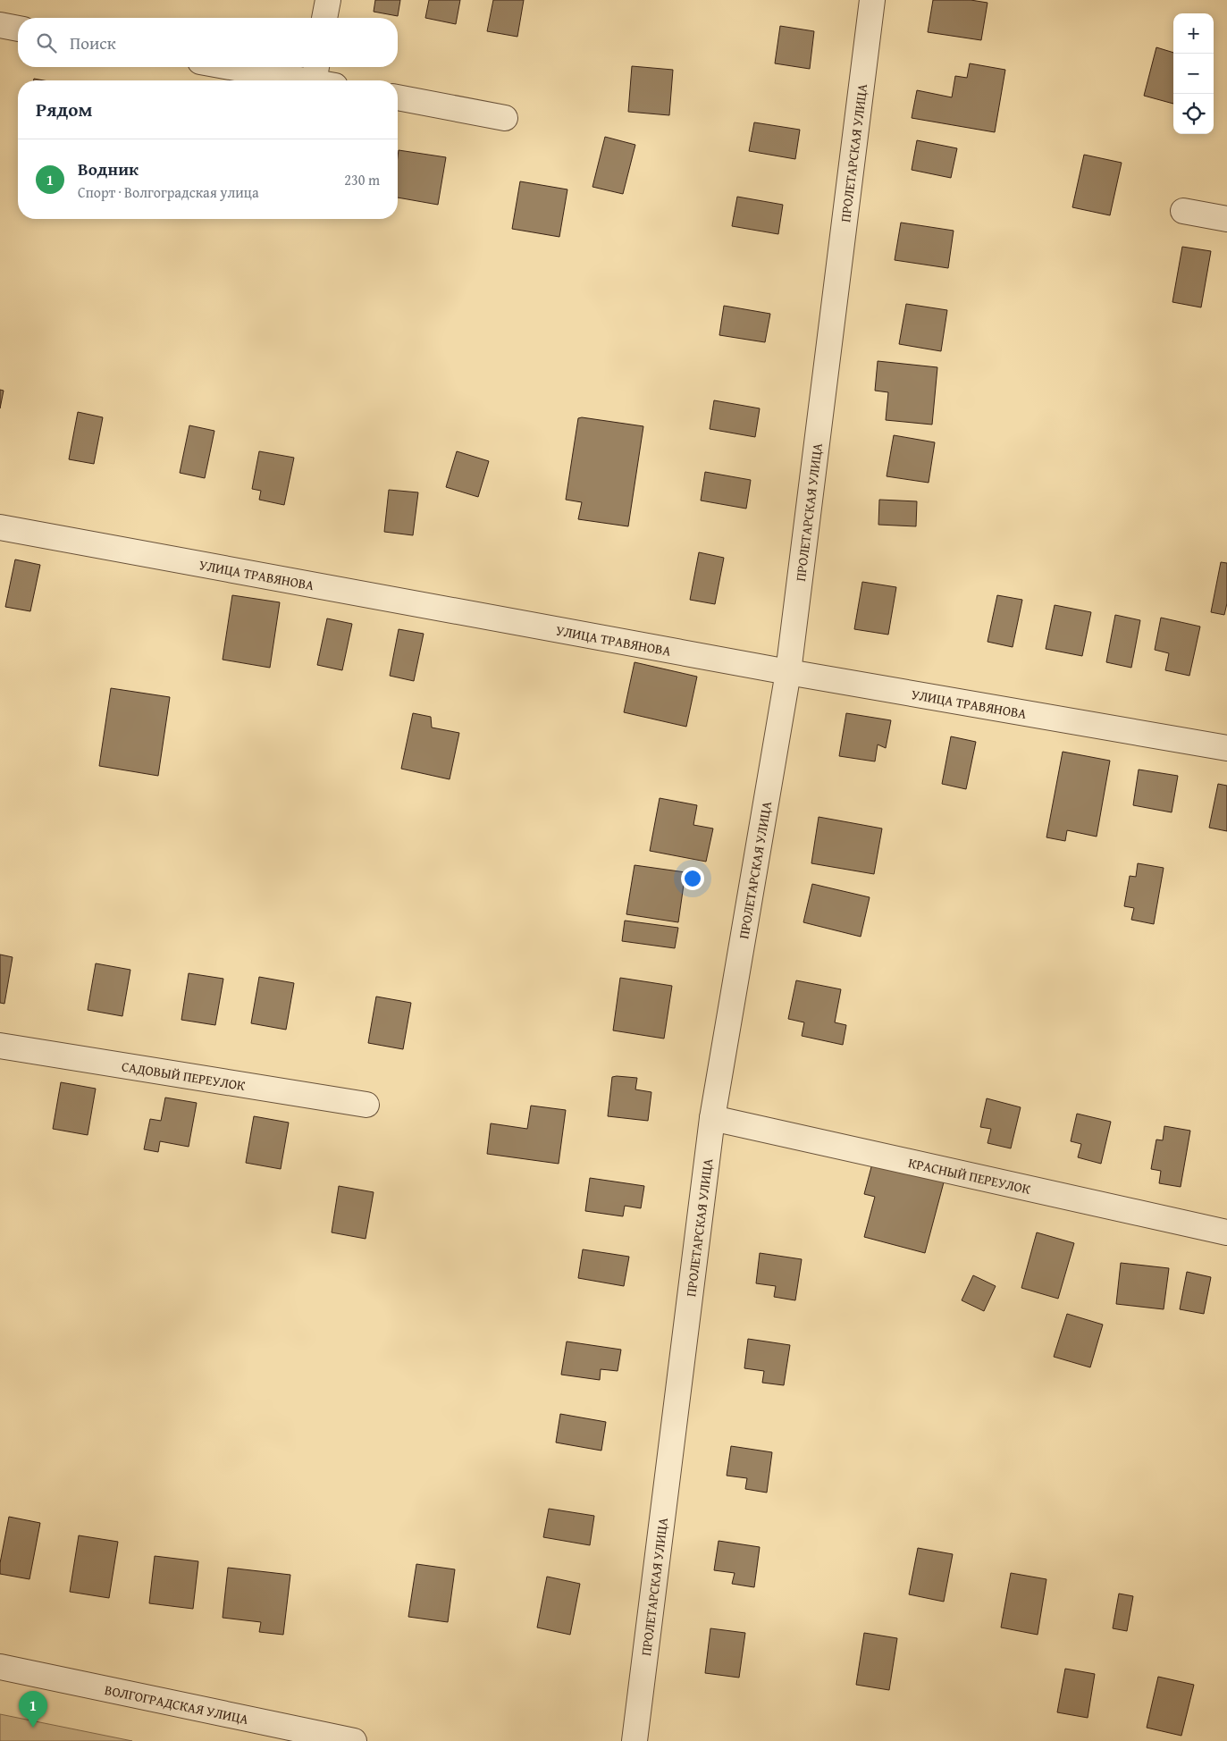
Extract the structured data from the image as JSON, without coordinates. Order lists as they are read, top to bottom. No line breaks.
{"streets":{"street":["ПРОЛЕТАРСКАЯ УЛИЦА","УЛИЦА ТРАВЯНОВА","САДОВЫЙ ПЕРЕУЛОК","КРАСНЫЙ ПЕРЕУЛОК","ВОЛГОГРАДСКАЯ УЛИЦА"]},"crossings":[["ПРОЛЕТАРСКАЯ УЛИЦА","УЛИЦА ТРАВЯНОВА"],["ПРОЛЕТАРСКАЯ УЛИЦА","КРАСНЫЙ ПЕРЕУЛОК"]],"page":{"map_buttons":["+","−"],"search":"Поиск","heading":"Рядом","list":[{"mark":"1","name":"Водник","note":"Спорт · Волгоградская улица","value":"230 m"}],"pins":"1"}}
